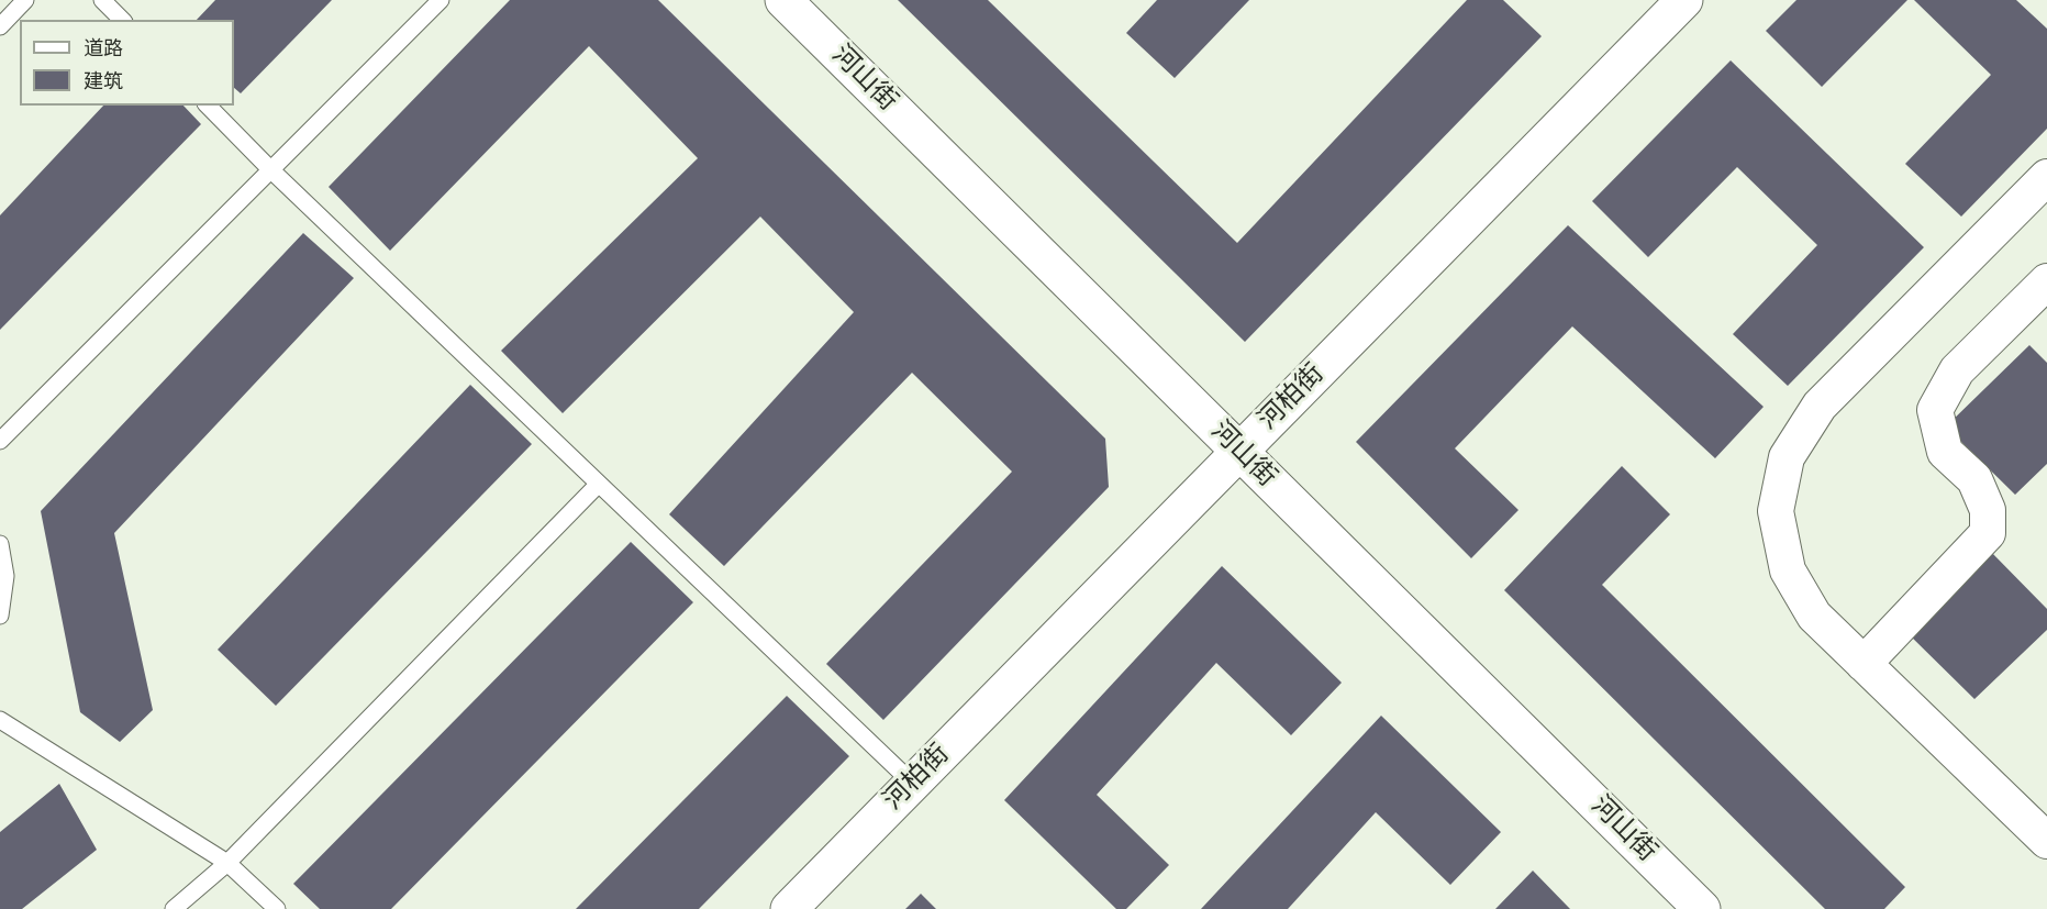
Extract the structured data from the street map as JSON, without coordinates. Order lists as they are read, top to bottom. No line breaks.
{"streets":{"street":["河山街","河柏街"]},"crossings":[["河山街","河柏街"]],"legend":["道路","建筑"]}
